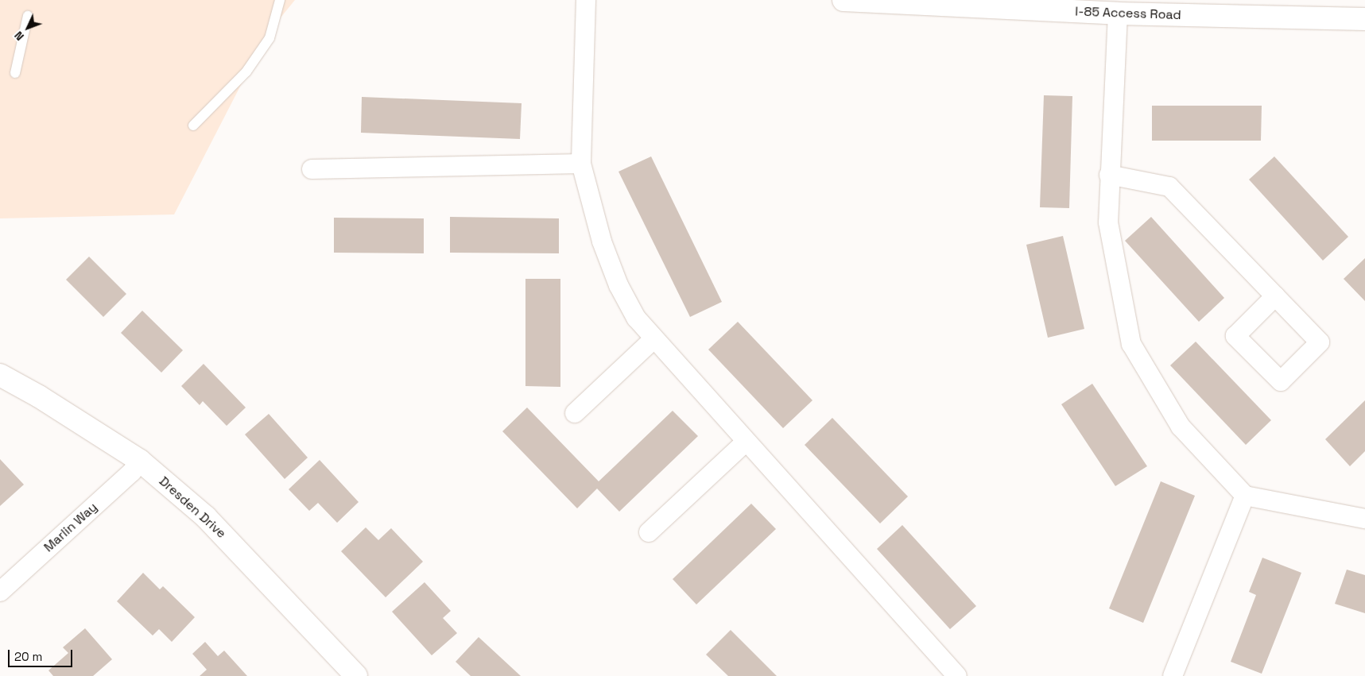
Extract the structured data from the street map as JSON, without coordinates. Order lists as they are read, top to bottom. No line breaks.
{"streets":{"main road":["I-85 Access Road","Dresden Drive"],"street":["Marlin Way"]},"crossings":[["Dresden Drive","Marlin Way"]],"scale_bar":"20 m","north":"bottom left"}
